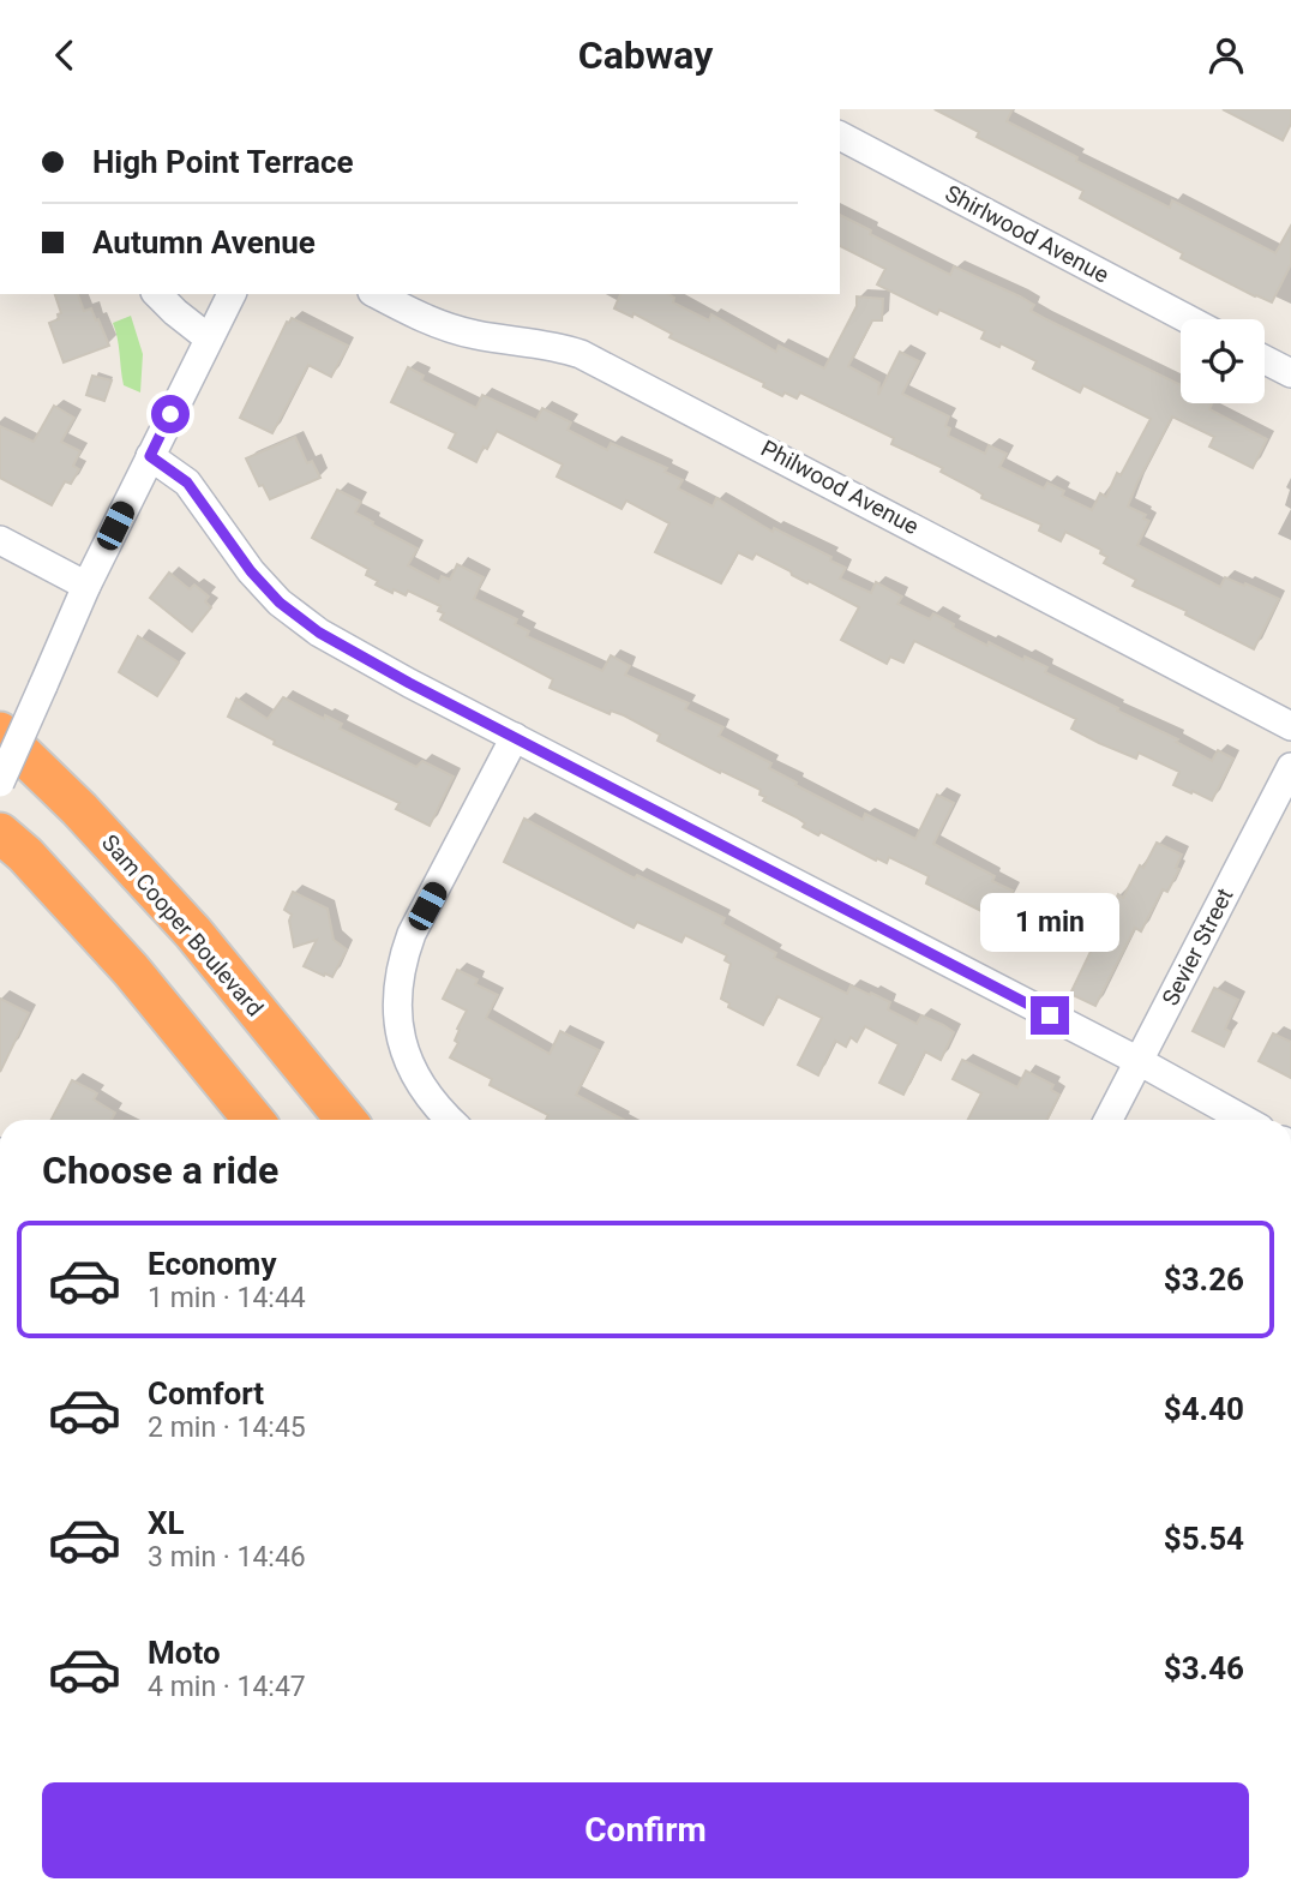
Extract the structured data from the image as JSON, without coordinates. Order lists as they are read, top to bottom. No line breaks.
{"streets":{"highway":["Sam Cooper Boulevard"],"street":["Shirlwood Avenue","Philwood Avenue","Sevier Street"]},"page":{"header":"Cabway","banner":["High Point Terrace","Autumn Avenue"],"bubble":"1 min","heading":"Choose a ride","list":[{"name":"Economy","note":"1 min · 14:44","value":"$3.26"},{"name":"Comfort","note":"2 min · 14:45","value":"$4.40"},{"name":"XL","note":"3 min · 14:46","value":"$5.54"},{"name":"Moto","note":"4 min · 14:47","value":"$3.46"}],"buttons":"Confirm"}}
